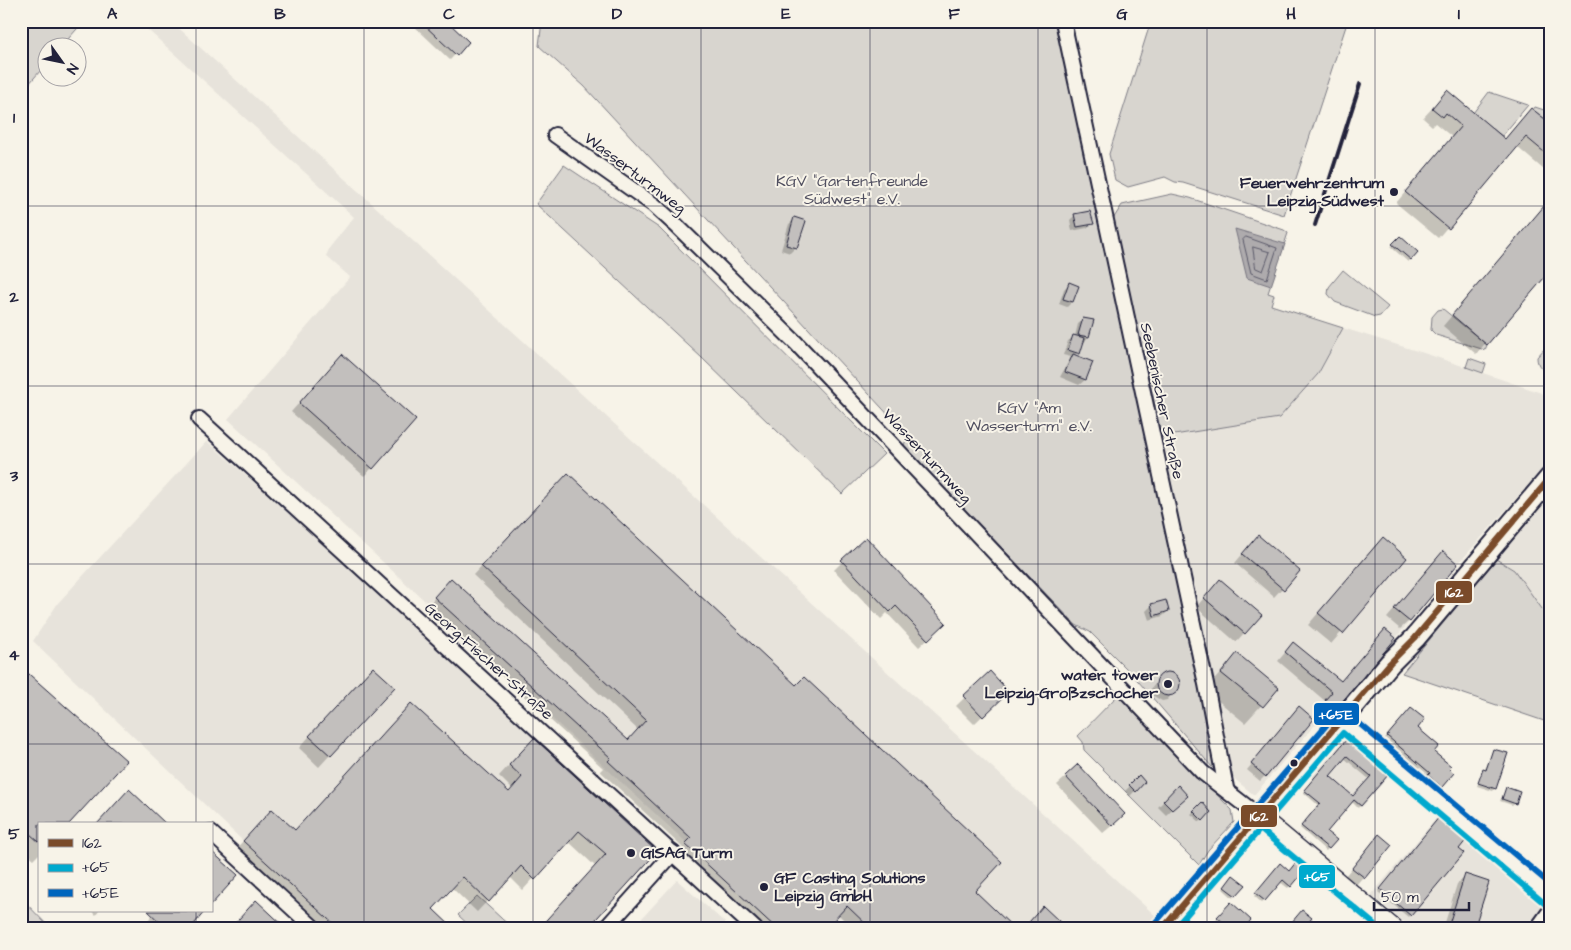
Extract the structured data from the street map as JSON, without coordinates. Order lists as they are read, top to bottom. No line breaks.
{"streets":{"street":["Wasserturmweg","Seebenischer Straße","Georg-Fischer-Straße"]},"crossings":[["Wasserturmweg","Seebenischer Straße"]],"parks":["KGV \"Gartenfreunde Südwest\" e.V.","KGV \"Am Wasserturm\" e.V."],"places":["Feuerwehrzentrum Leipzig-Südwest","water tower Leipzig-Großzschocher","GISAG Turm","GF Casting Solutions Leipzig GmbH"],"lines":["transit line 162","transit line +65E","transit line +65"],"legend":["162","+65","+65E"],"scale_bar":"50 m","north":"bottom right","grid":{"columns":["A","B","C","D","E","F","G","H","I"],"rows":["1","2","3","4","5"]}}
